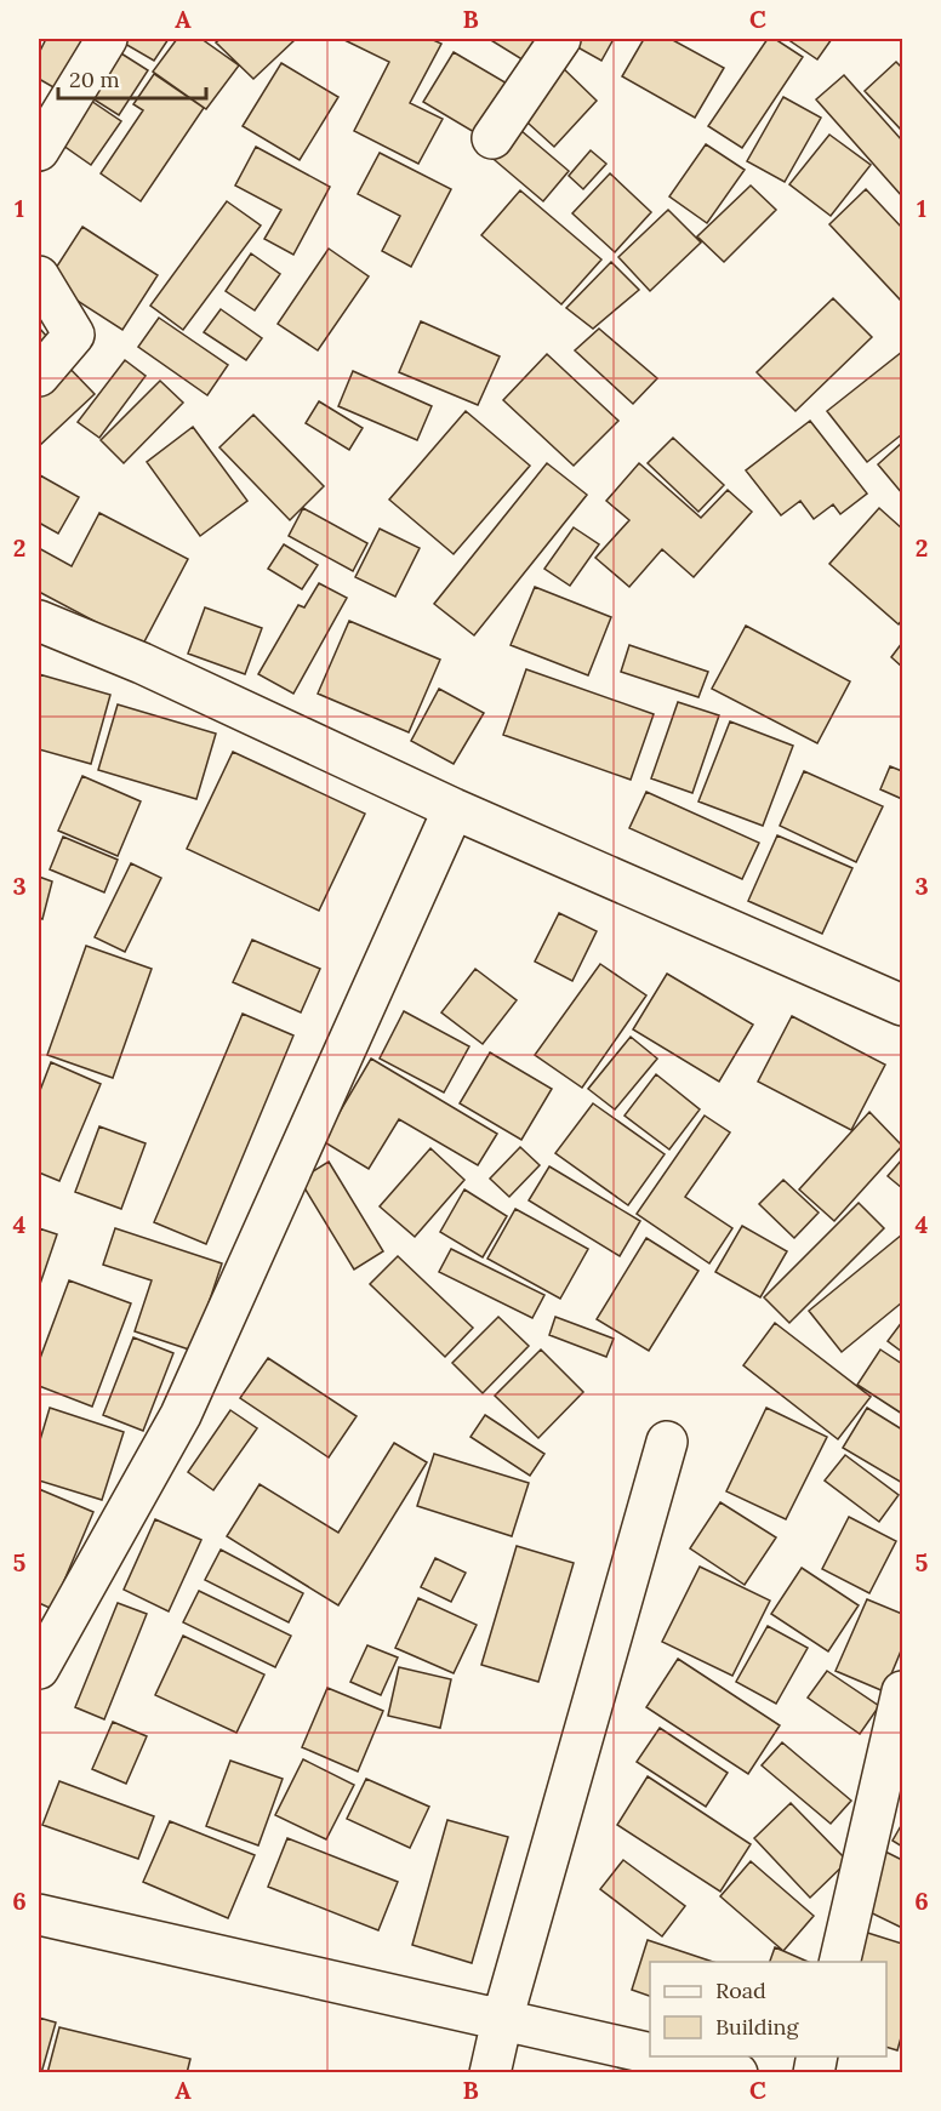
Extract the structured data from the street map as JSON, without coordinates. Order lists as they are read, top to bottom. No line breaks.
{"legend":["Road","Building"],"scale_bar":"20 m","grid":{"columns":["A","B","C"],"rows":["1","2","3","4","5","6"]}}
